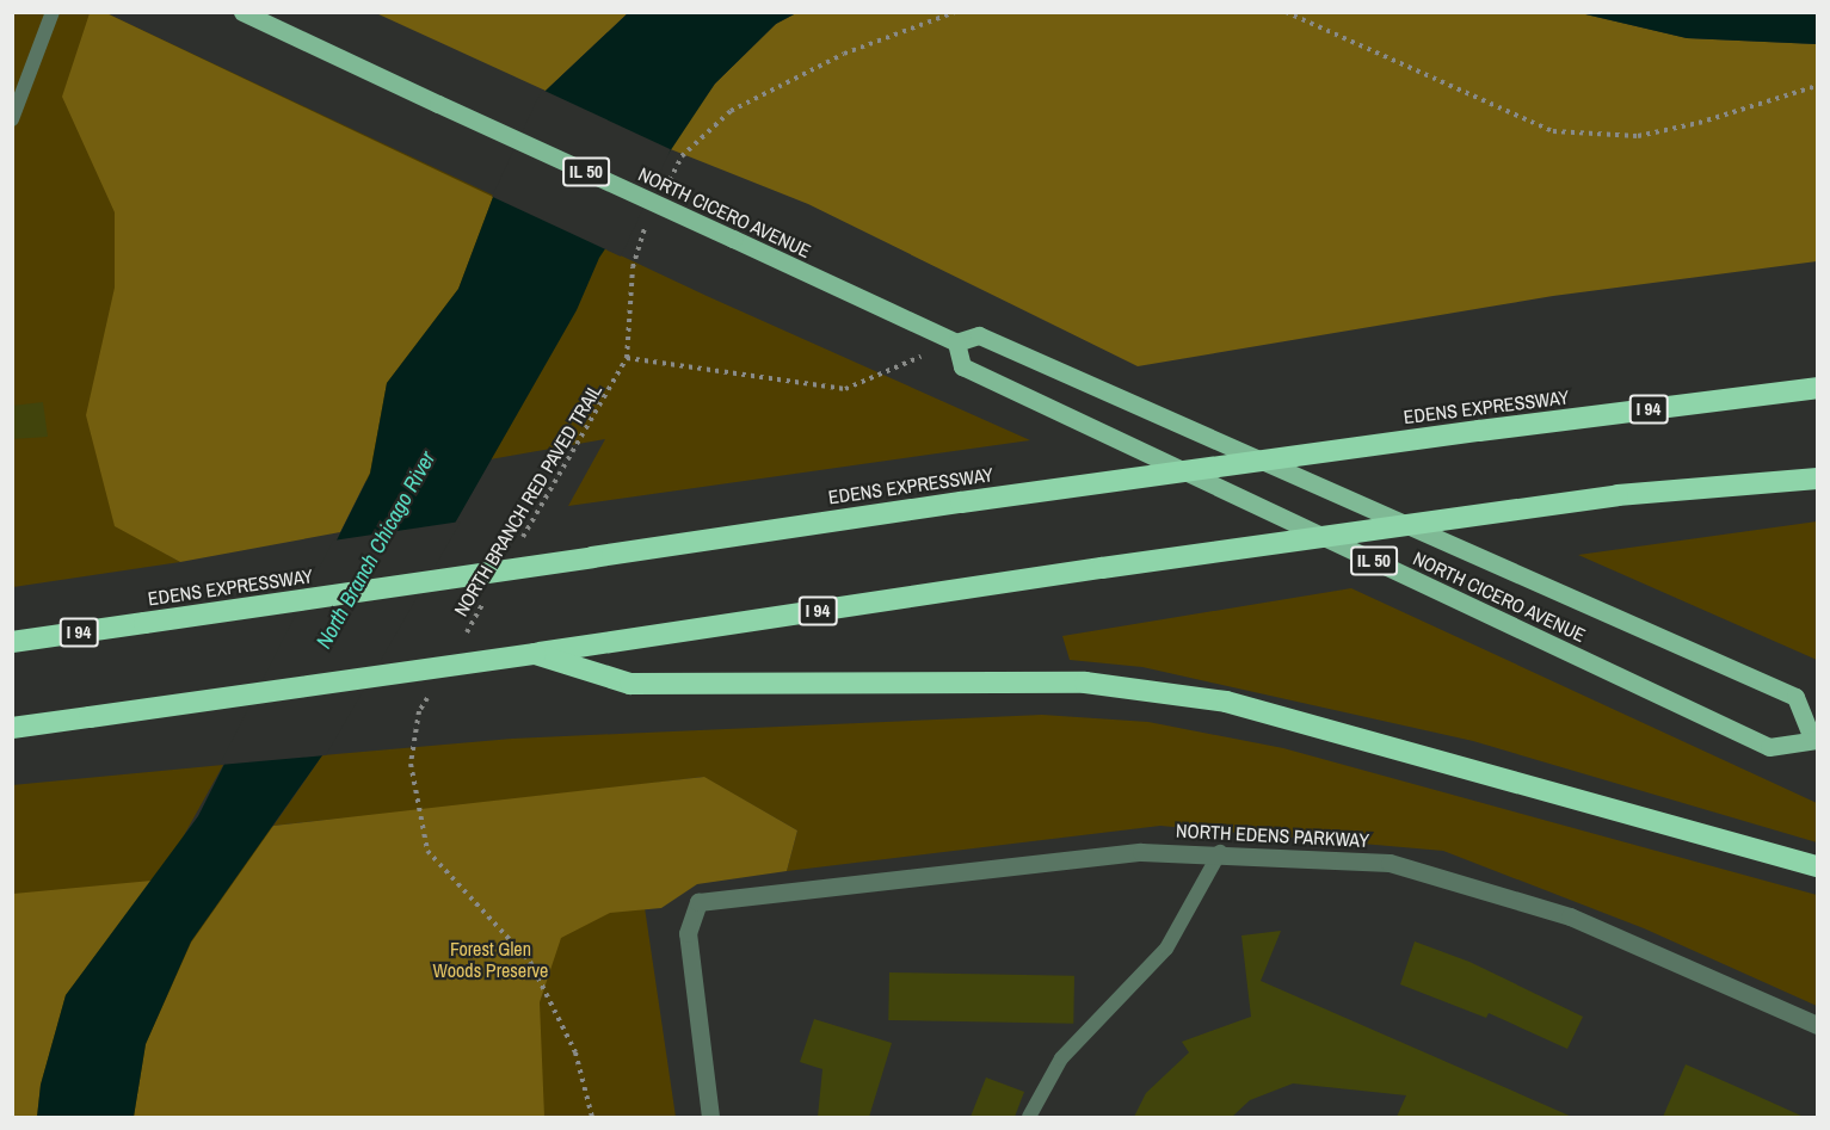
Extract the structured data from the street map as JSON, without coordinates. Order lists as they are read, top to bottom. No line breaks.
{"streets":{"highway":["EDENS EXPRESSWAY","I 94"],"main road":["IL 50","NORTH CICERO AVENUE"],"street":["NORTH EDENS PARKWAY"],"path":["NORTH BRANCH RED PAVED TRAIL"]},"water":["North Branch Chicago River"],"parks":["Forest Glen Woods Preserve"]}
